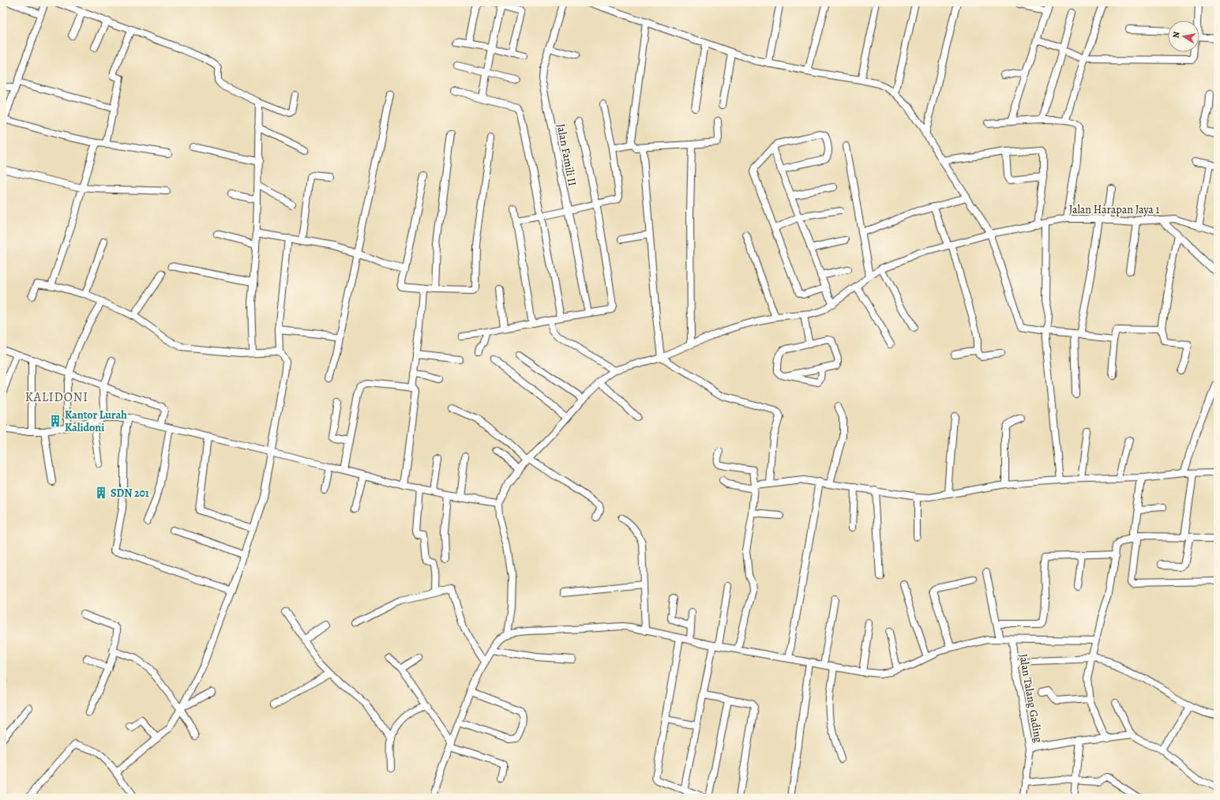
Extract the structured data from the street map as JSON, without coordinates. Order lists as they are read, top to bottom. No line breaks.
{"streets":{"street":["Jalan Famili II","Jalan Harapan Jaya 1","Jalan Talang Gading"]},"districts":["KALIDONI"],"places":{"building":["Kantor Lurah Kalidoni","SDN 201"]},"north":"left"}
